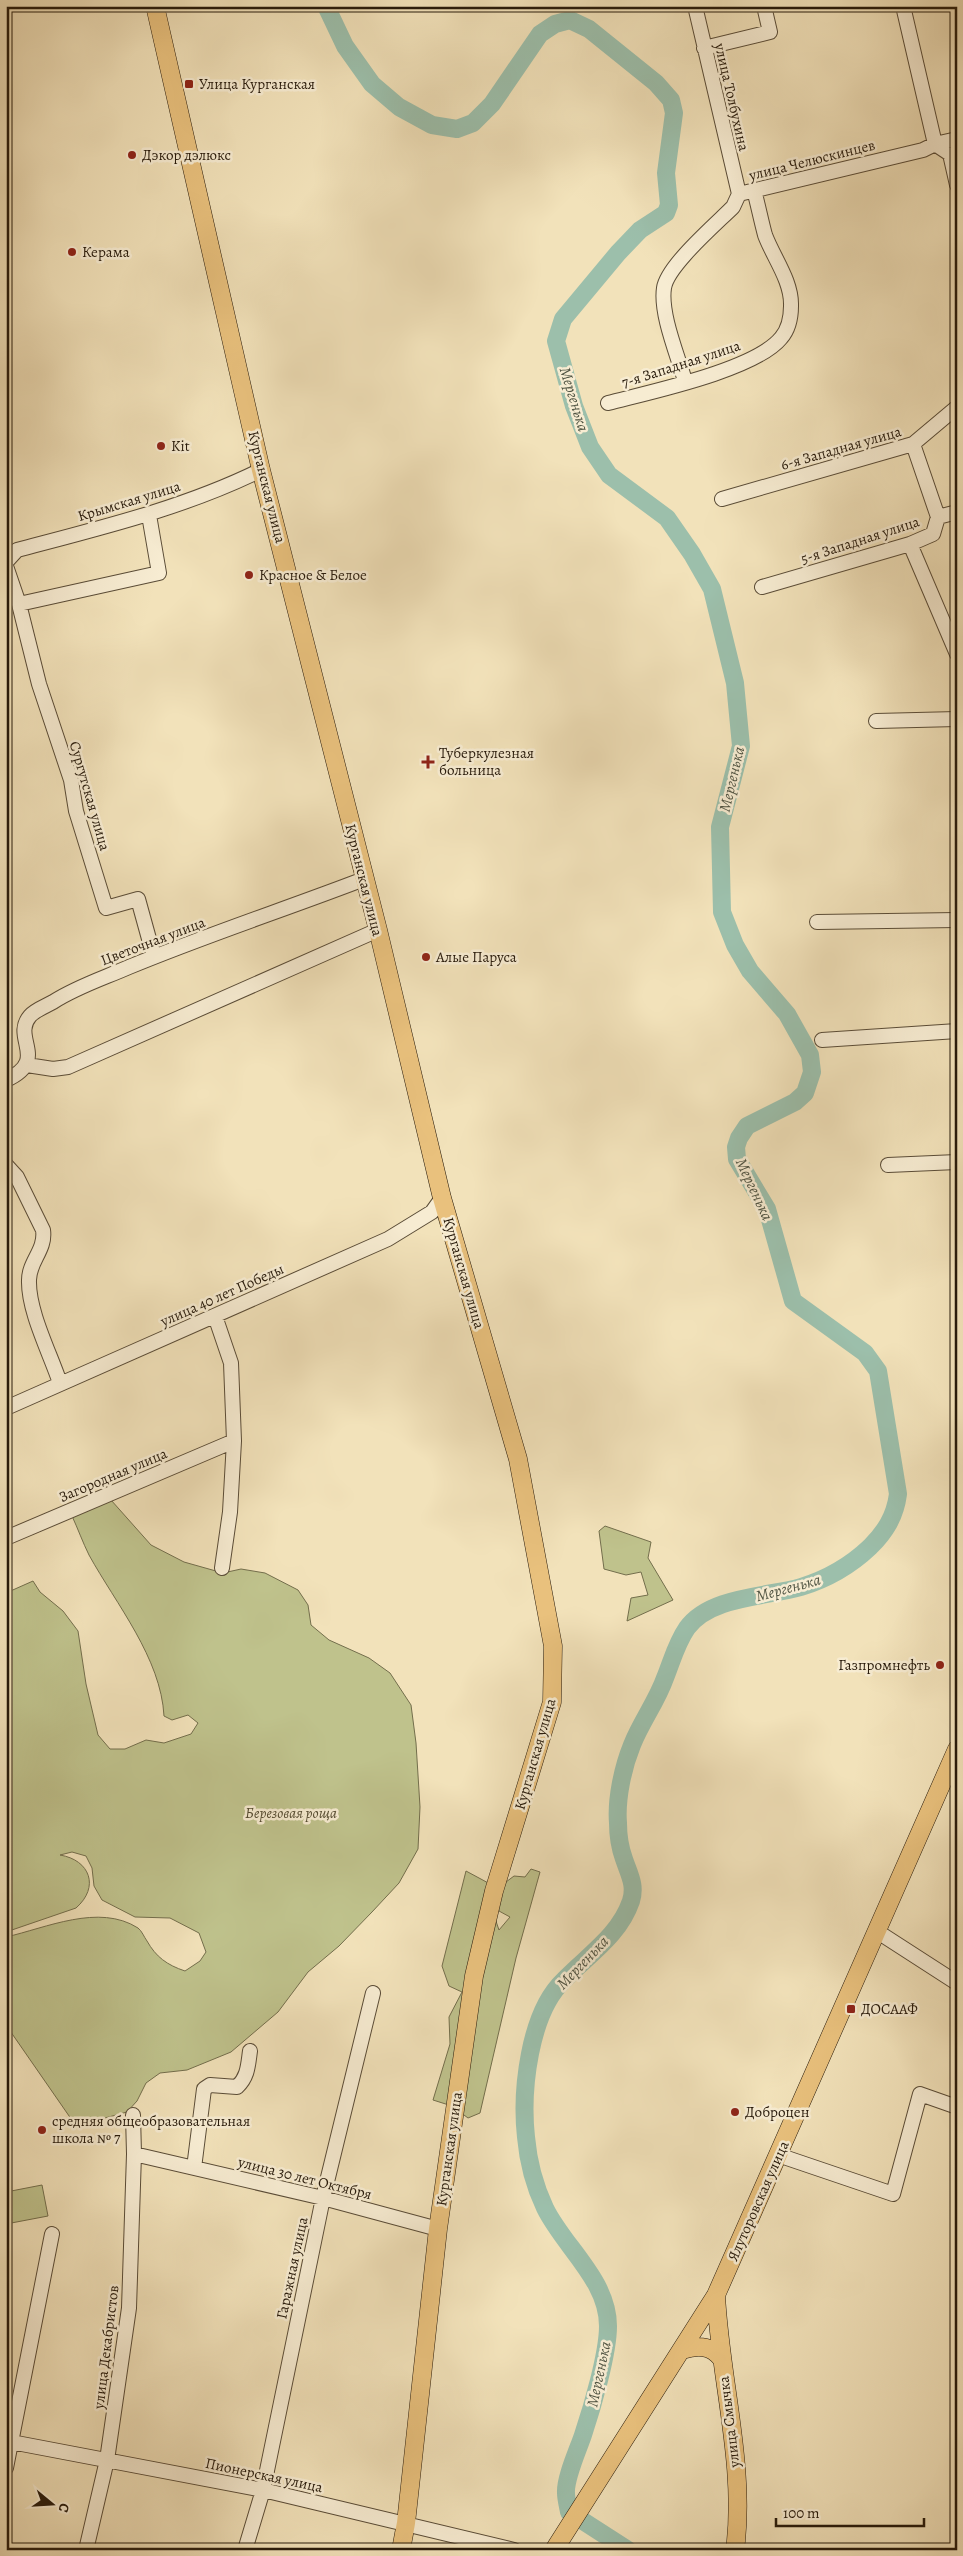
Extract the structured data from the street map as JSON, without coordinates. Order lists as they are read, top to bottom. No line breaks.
{"streets":{"main road":["Курганская улица","Ялуторовская улица","улица Смычка"],"street":["улица Толбухина","улица Челюскинцев","7-я Западная улица","6-я Западная улица","Крымская улица","5-я Западная улица","Сургутская улица","Цветочная улица","улица 40 лет Победы","Загородная улица","улица 30 лет Октября","Гаражная улица","улица Декабристов","Пионерская улица"]},"crossings":[["улица Толбухина","улица Челюскинцев"],["улица Челюскинцев","7-я Западная улица"],["Курганская улица","Крымская улица"],["Курганская улица","Цветочная улица"],["Курганская улица","улица 40 лет Победы"],["Курганская улица","улица 30 лет Октября"],["Курганская улица","Пионерская улица"],["Сургутская улица","Цветочная улица"],["улица 30 лет Октября","Гаражная улица"],["улица 30 лет Октября","улица Декабристов"],["Ялуторовская улица","улица Смычка"],["Гаражная улица","Пионерская улица"],["улица Декабристов","Пионерская улица"]],"water":["Мергенька"],"parks":["Березовая роща"],"places":{"transit":["Улица Курганская","ДОСААФ"],"other":["Дэкор дэлюкс","Керама","Kit","Красное & Белое","Алые Паруса","Газпромнефть","Доброцен","средняя общеобразовательная школа № 7"],"health":["Туберкулезная больница"]},"scale_bar":"100 m","north":"right"}
